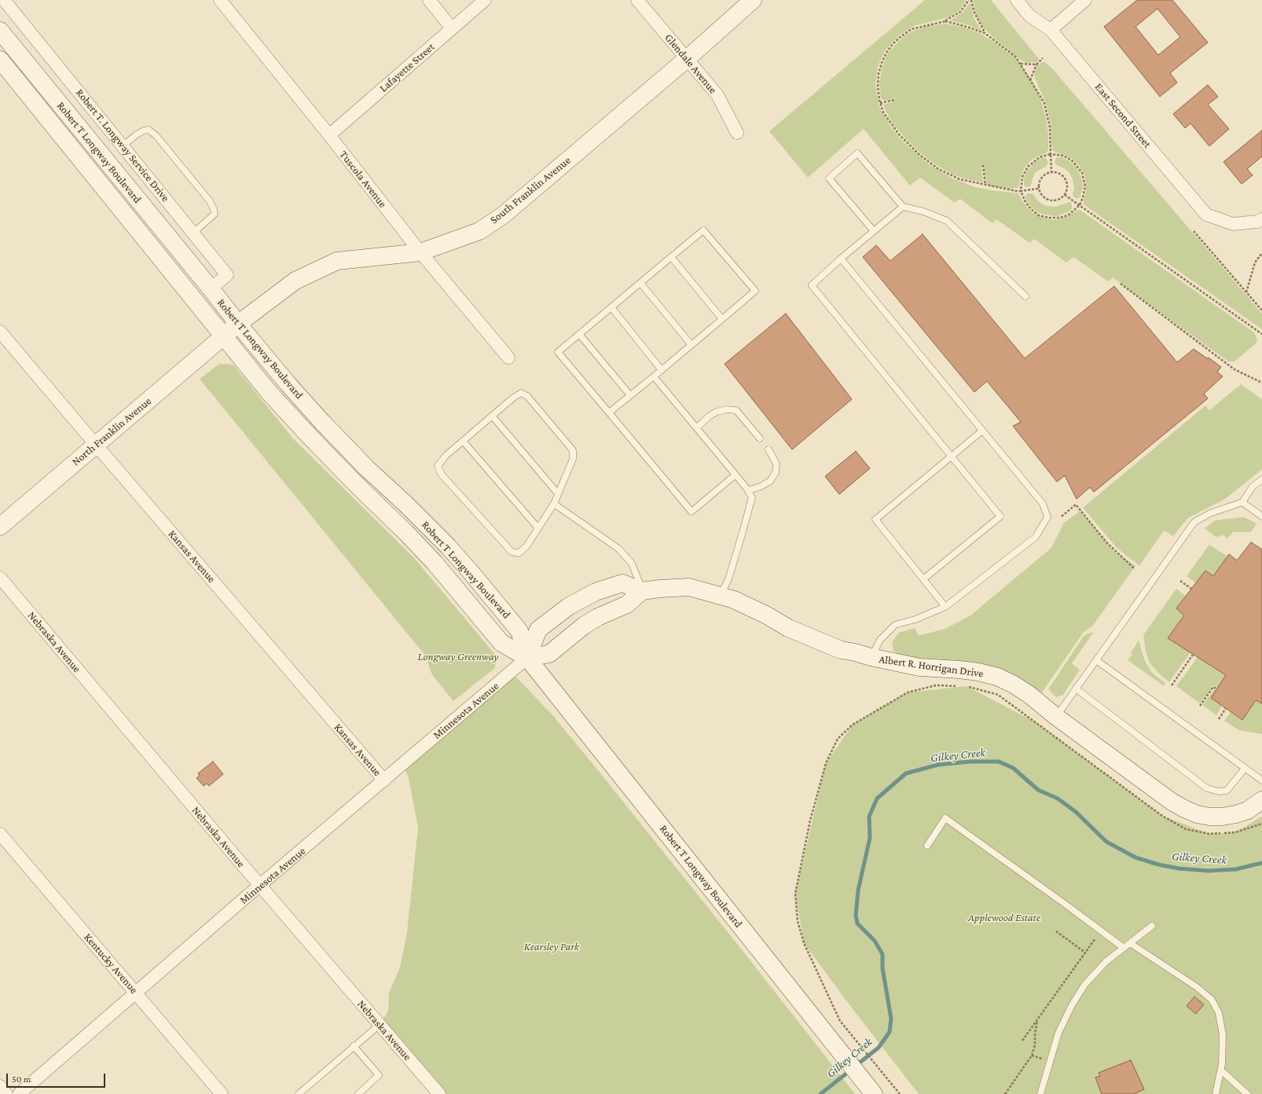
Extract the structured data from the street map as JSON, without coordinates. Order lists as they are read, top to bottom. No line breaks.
{"streets":{"street":["Glendale Avenue","Lafayette Street","East Second Street","Robert T. Longway Service Drive","Robert T Longway Boulevard","Tuscola Avenue","South Franklin Avenue","North Franklin Avenue","Kansas Avenue","Nebraska Avenue","Albert R. Horrigan Drive","Minnesota Avenue","Kentucky Avenue"]},"crossings":[["Glendale Avenue","South Franklin Avenue"],["Lafayette Street","Tuscola Avenue"],["Robert T. Longway Service Drive","Robert T Longway Boulevard"],["Robert T Longway Boulevard","South Franklin Avenue"],["Robert T Longway Boulevard","North Franklin Avenue"],["Robert T Longway Boulevard","Albert R. Horrigan Drive"],["Robert T Longway Boulevard","Minnesota Avenue"],["Tuscola Avenue","South Franklin Avenue"],["South Franklin Avenue","North Franklin Avenue"],["North Franklin Avenue","Kansas Avenue"],["Kansas Avenue","Minnesota Avenue"],["Nebraska Avenue","Minnesota Avenue"],["Albert R. Horrigan Drive","Minnesota Avenue"],["Minnesota Avenue","Kentucky Avenue"]],"water":["Gilkey Creek"],"parks":["Longway Greenway","Applewood Estate","Kearsley Park"],"scale_bar":"50 m"}
